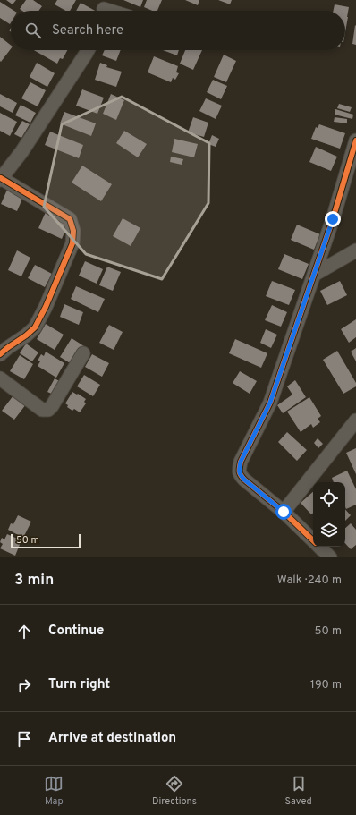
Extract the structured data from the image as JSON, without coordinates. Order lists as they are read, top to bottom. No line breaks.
{"scale_bar":"50 m","page":{"search":"Search here","scale":"50 m","heading":["3 min","Walk · 240 m"],"list":[["Continue","50 m"],["Turn right","190 m"],"Arrive at destination"],"nav":["Map","Directions","Saved"]}}
